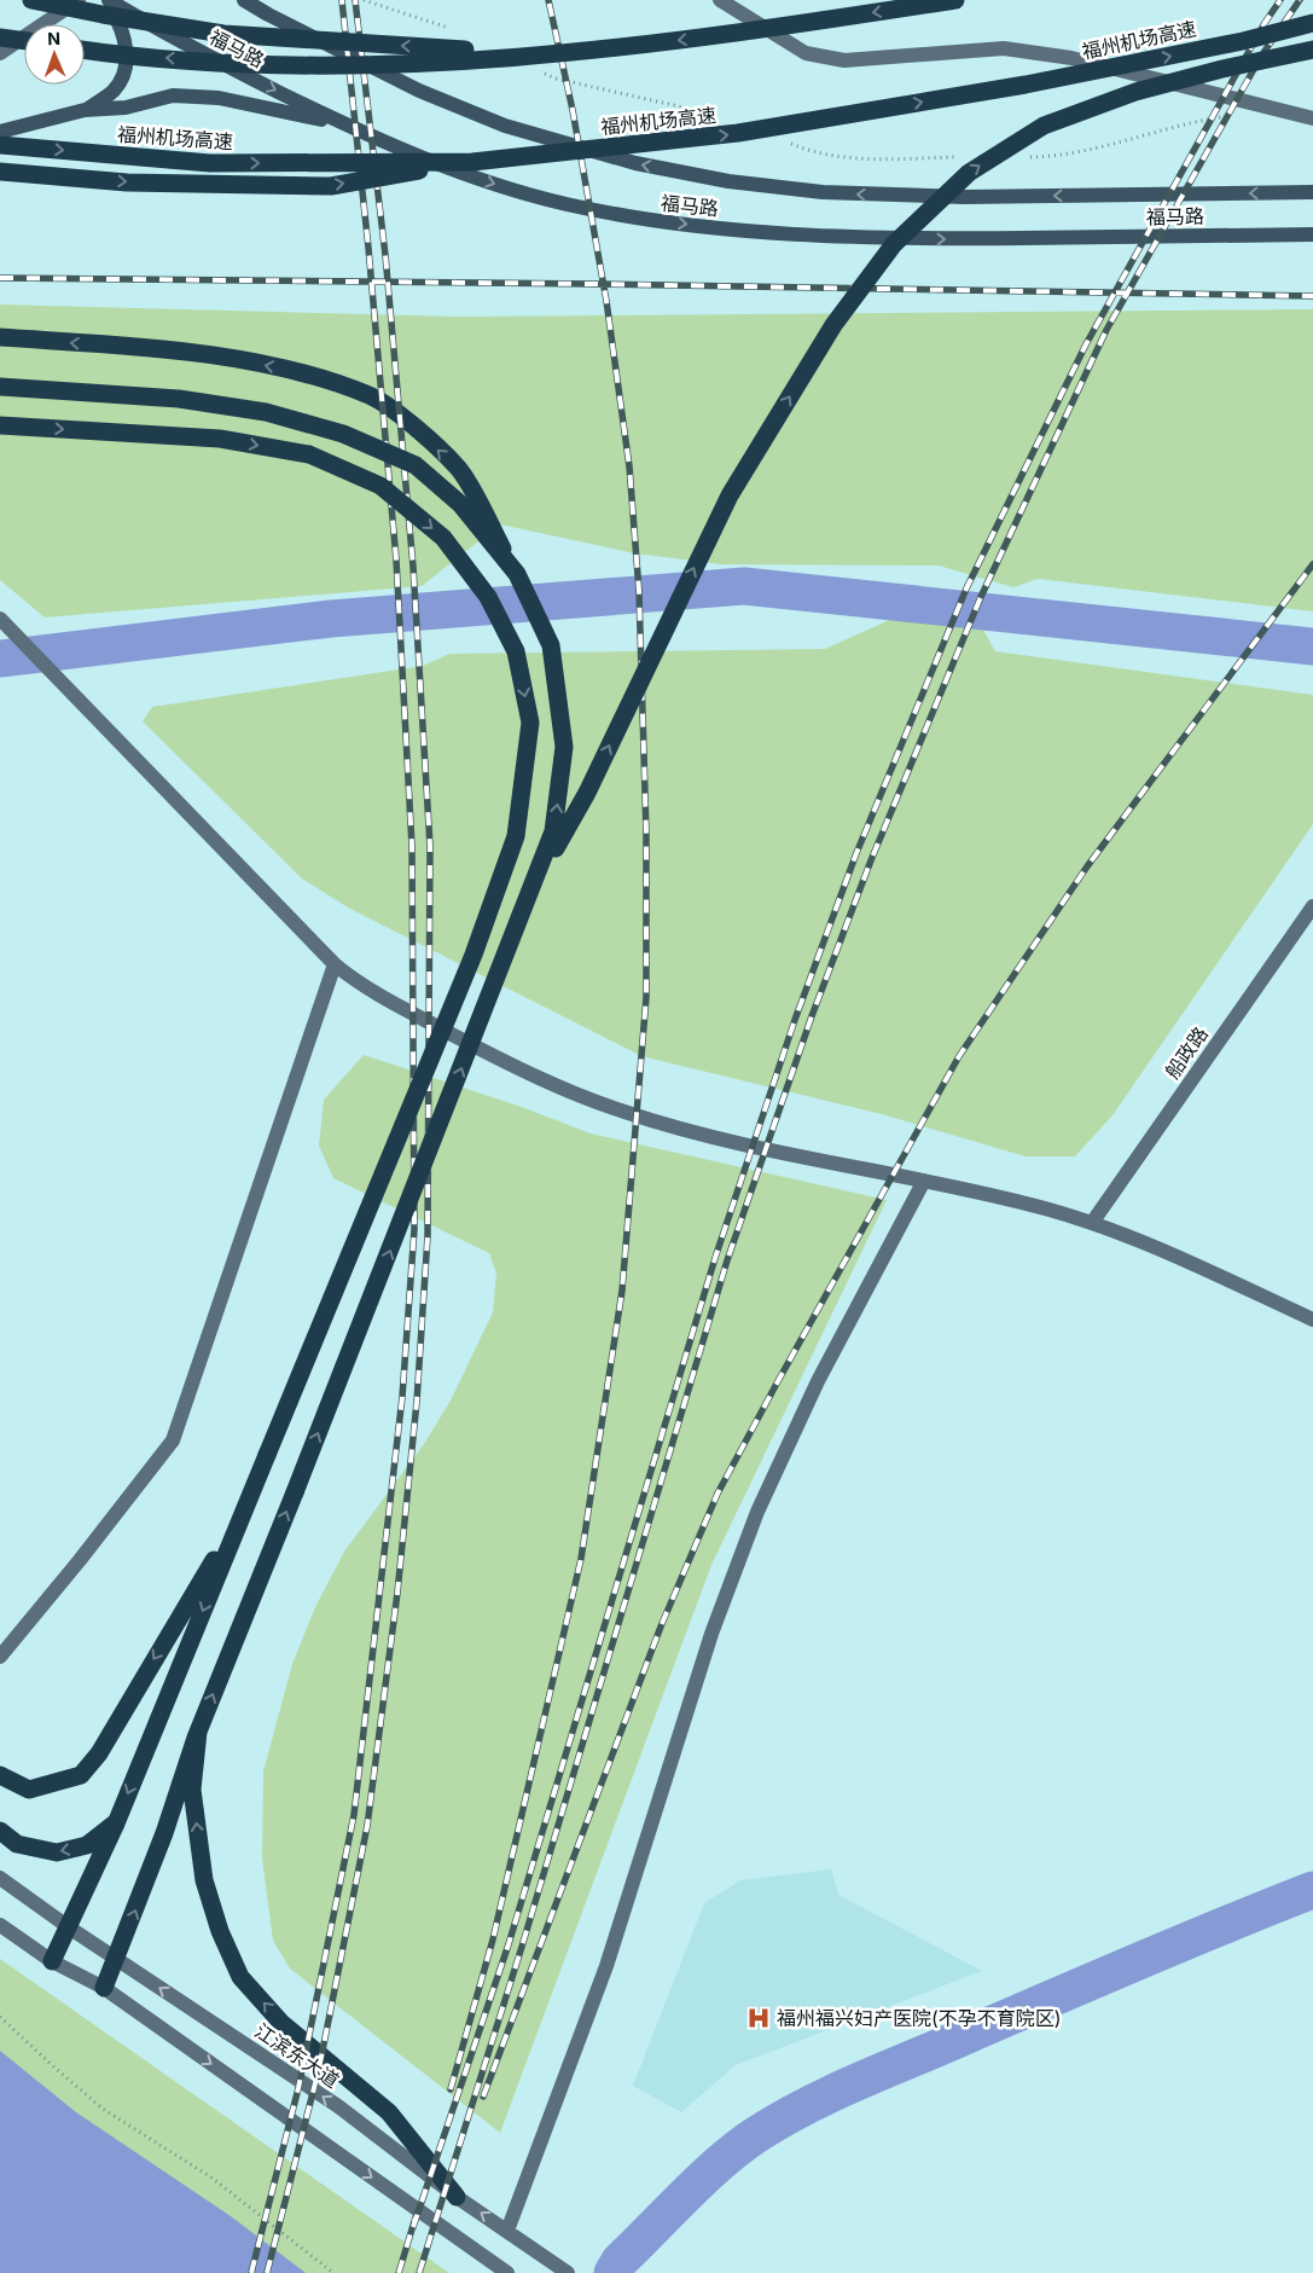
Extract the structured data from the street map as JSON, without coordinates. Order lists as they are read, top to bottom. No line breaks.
{"streets":{"highway":["福州机场高速"],"main road":["福马路"],"street":["船政路","江滨东大道"]},"places":{"hospital":["福州福兴妇产医院(不孕不育院区)"]},"north":"top"}
